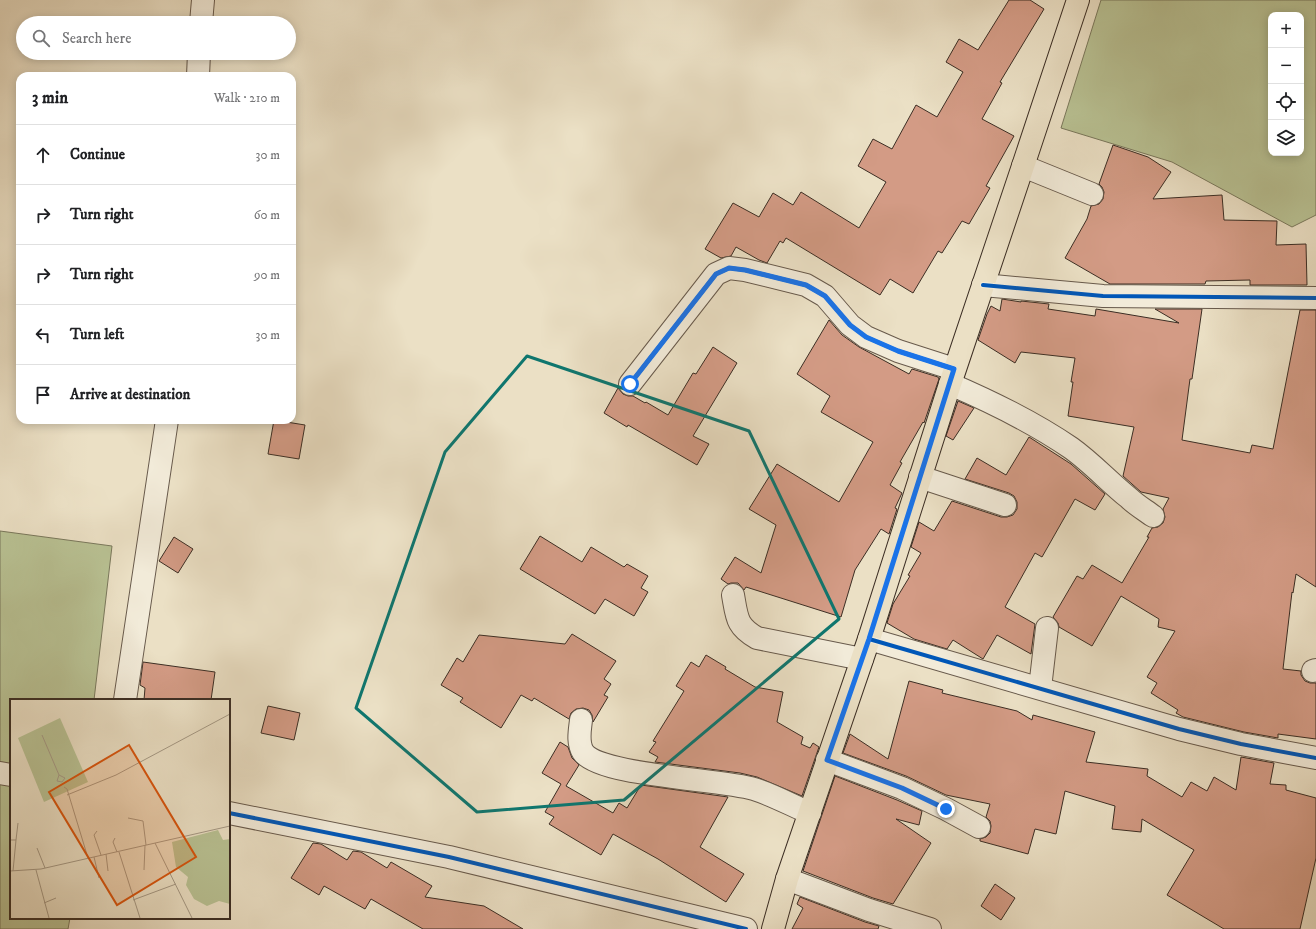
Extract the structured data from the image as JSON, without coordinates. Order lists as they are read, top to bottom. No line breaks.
{"page":{"map_buttons":["+","−"],"search":"Search here","heading":["3 min","Walk · 210 m"],"list":[["Continue","30 m"],["Turn right","60 m"],["Turn right","90 m"],["Turn left","30 m"],"Arrive at destination"]}}
